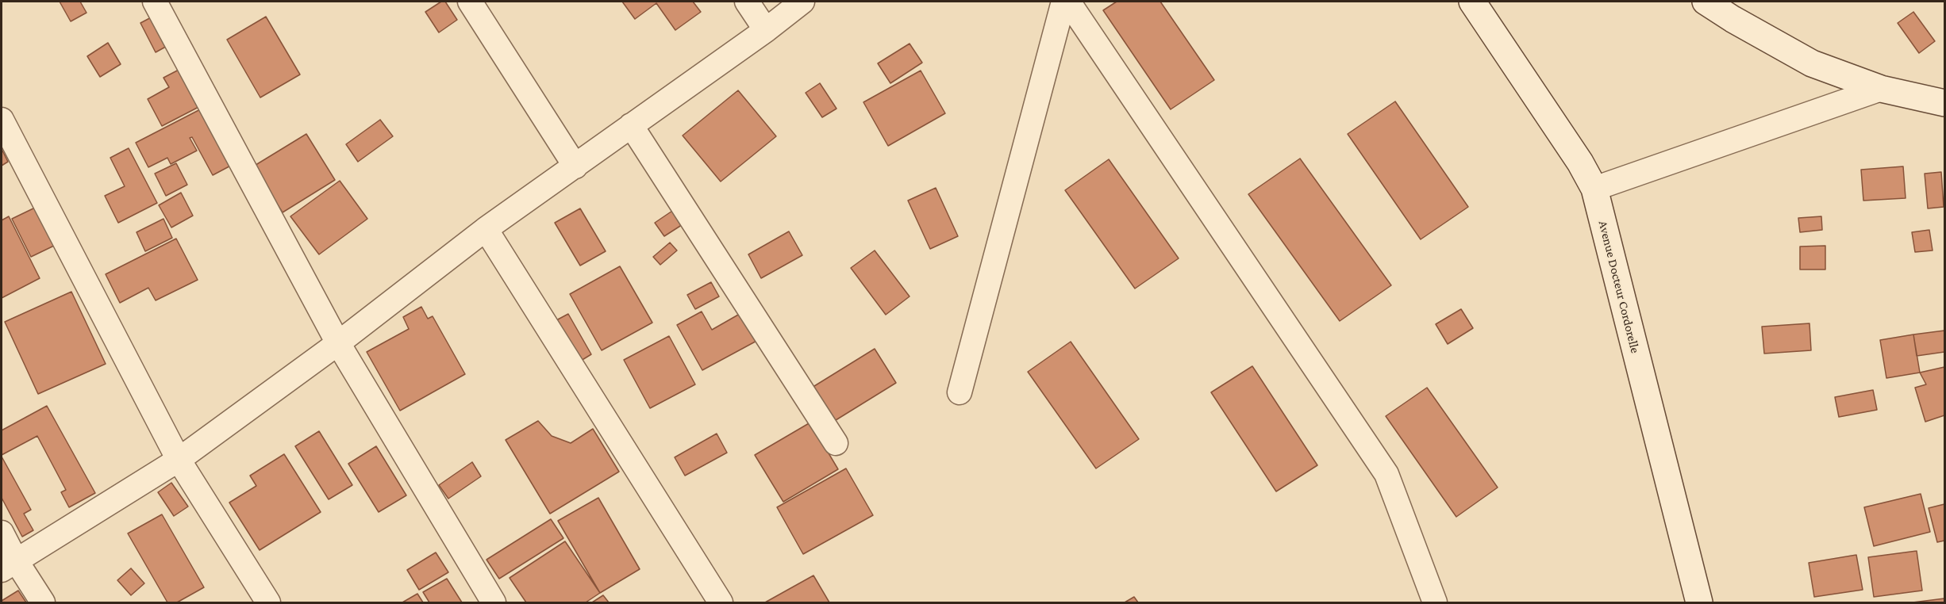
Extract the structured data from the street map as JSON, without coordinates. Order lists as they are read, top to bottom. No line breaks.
{"streets":{"street":["Avenue Docteur Cordorelle"]}}
